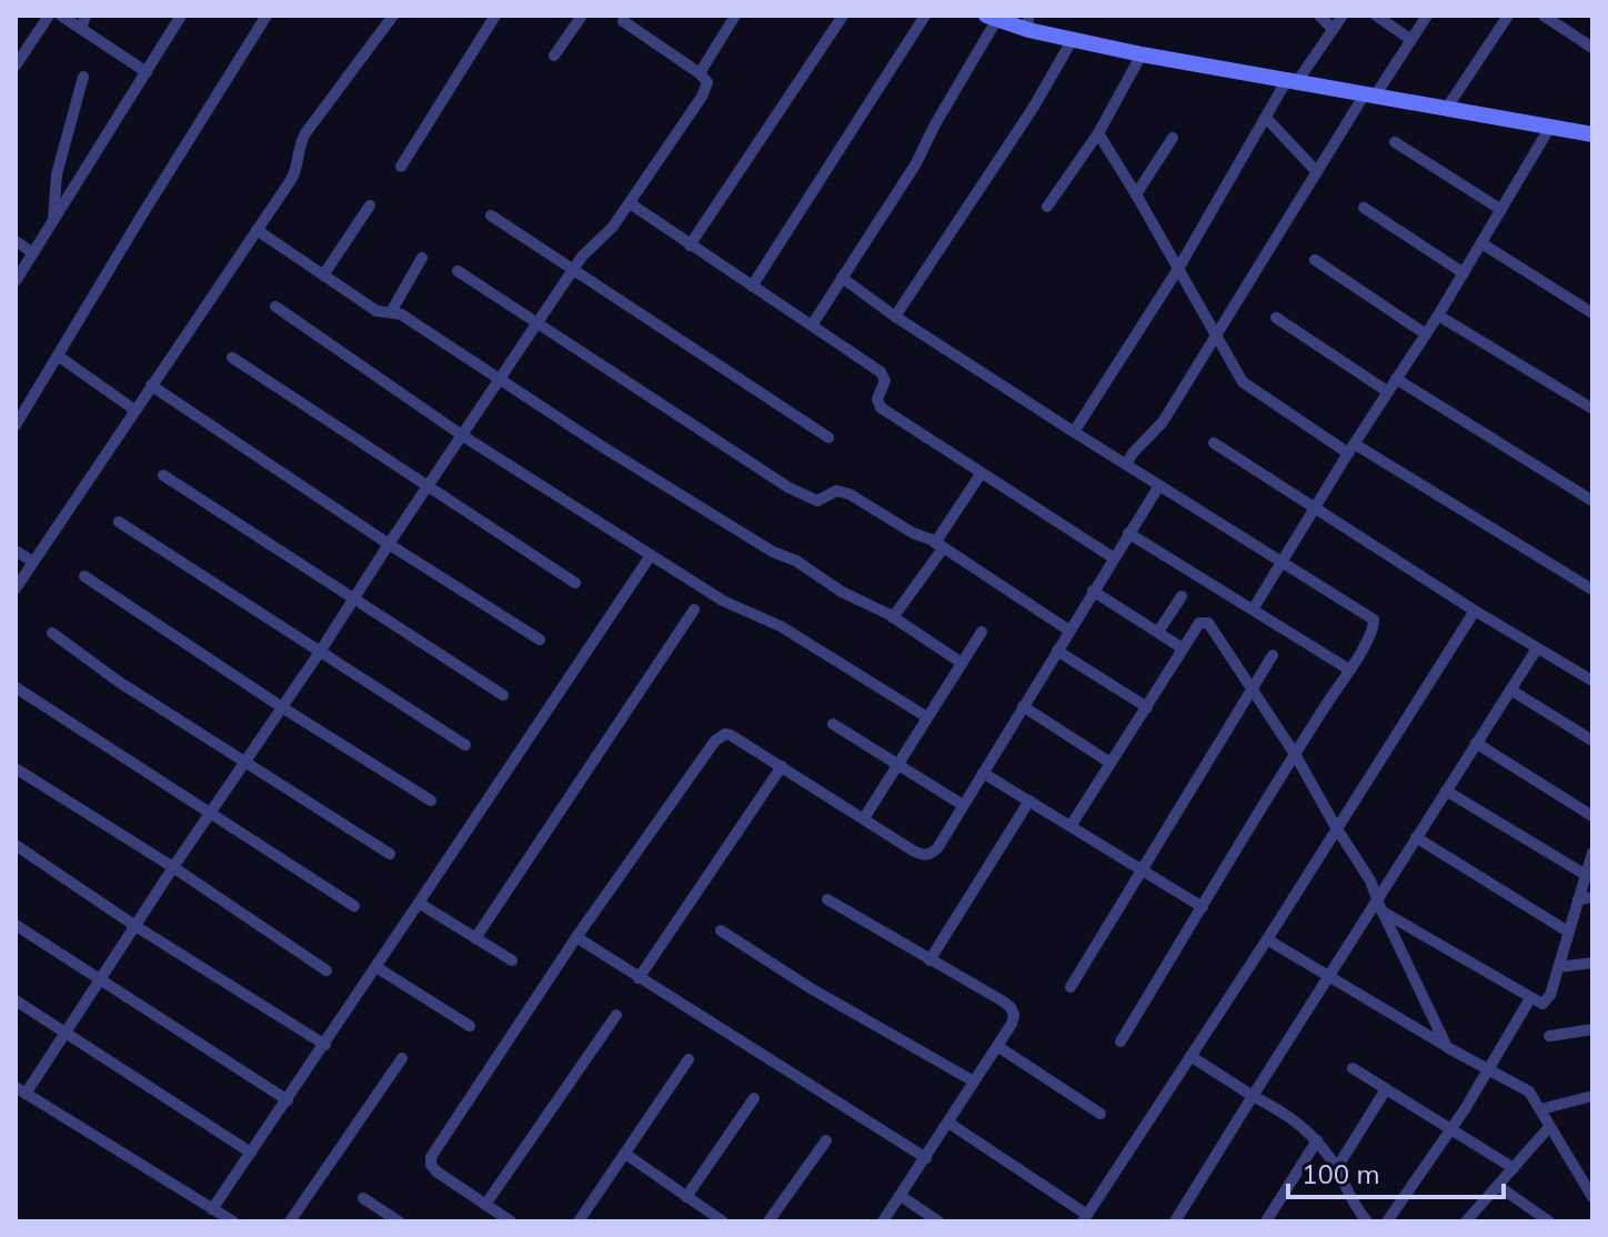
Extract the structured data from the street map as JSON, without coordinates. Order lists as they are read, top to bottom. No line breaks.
{"scale_bar":"100 m"}
